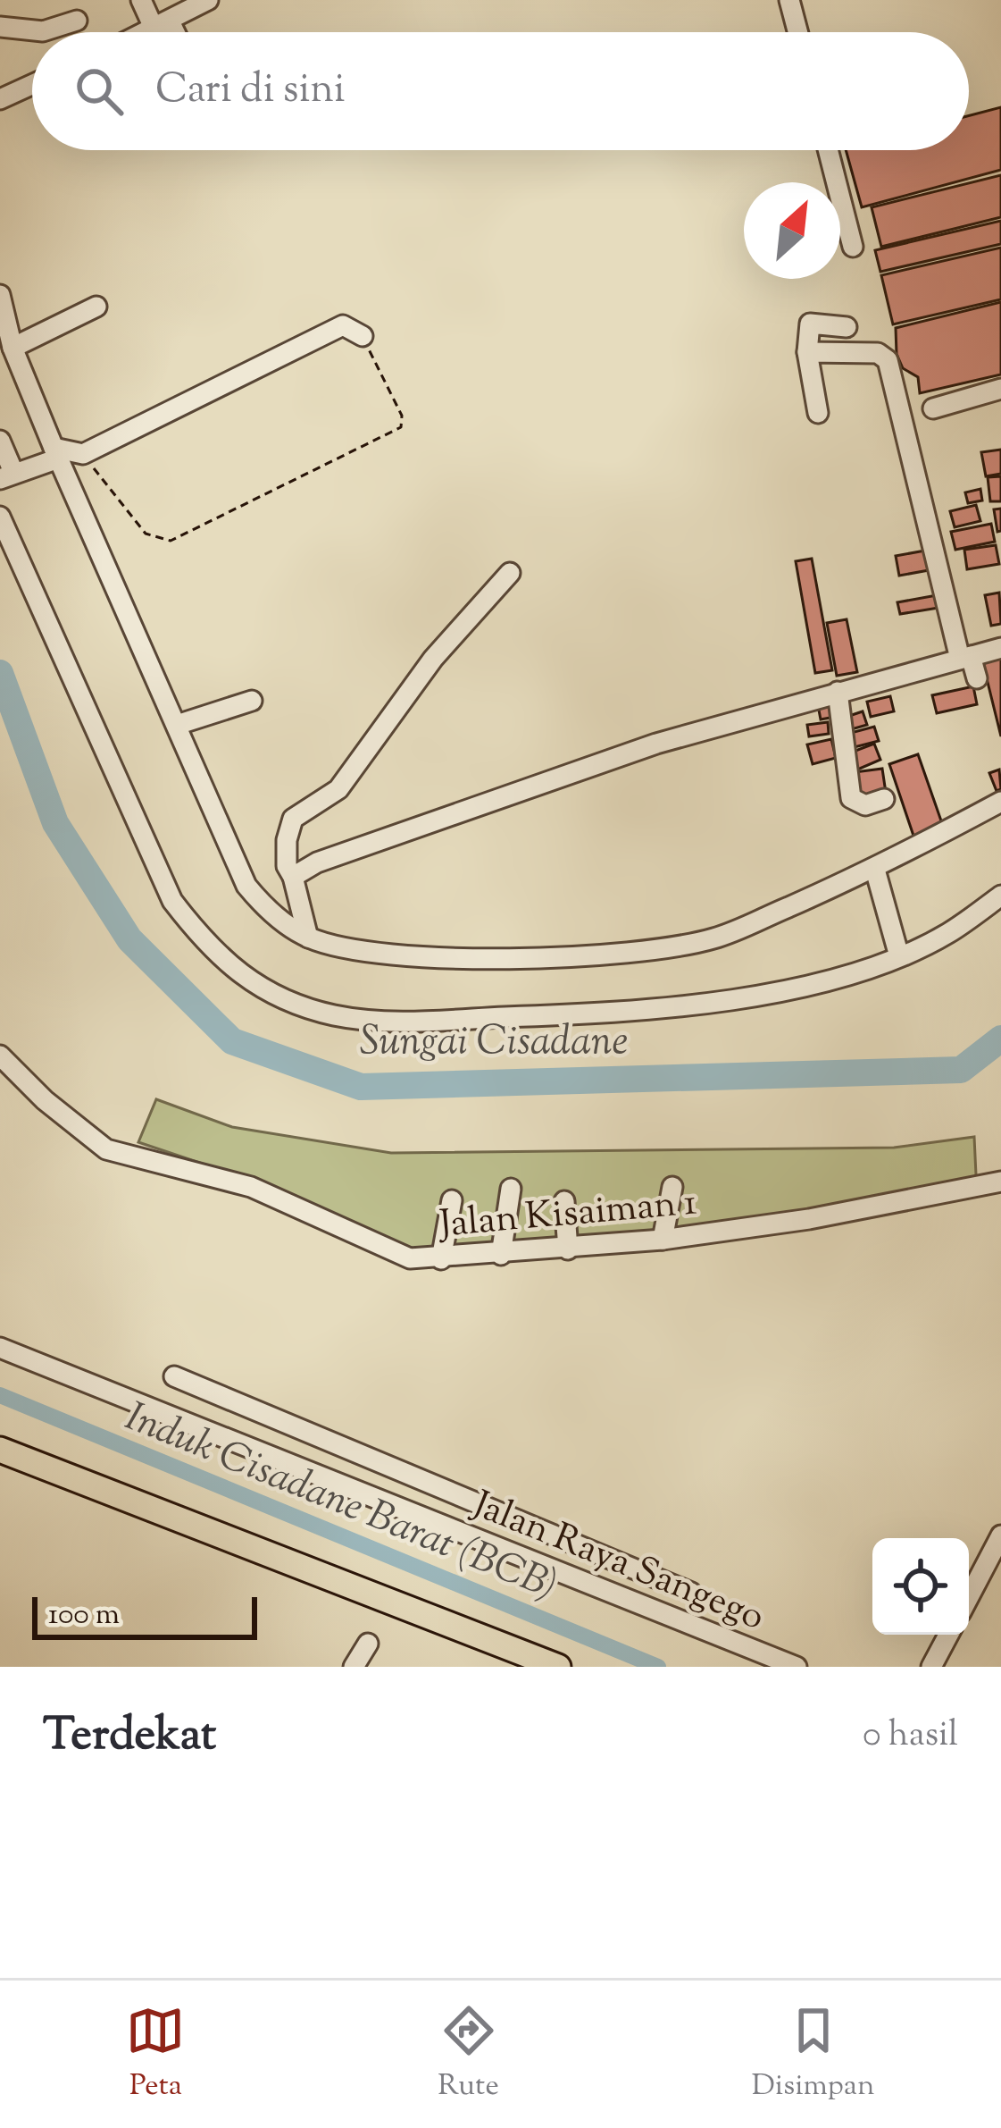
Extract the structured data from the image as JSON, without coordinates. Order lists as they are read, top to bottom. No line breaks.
{"streets":{"street":["Jalan Kisaiman 1","Jalan Raya Sangego"]},"water":["Sungai Cisadane","Induk Cisadane Barat (BCB)"],"scale_bar":"100 m","north":"top right","page":{"search":"Cari di sini","scale":"100 m","heading":["Terdekat","0 hasil"],"nav":["Peta","Rute","Disimpan"]}}
